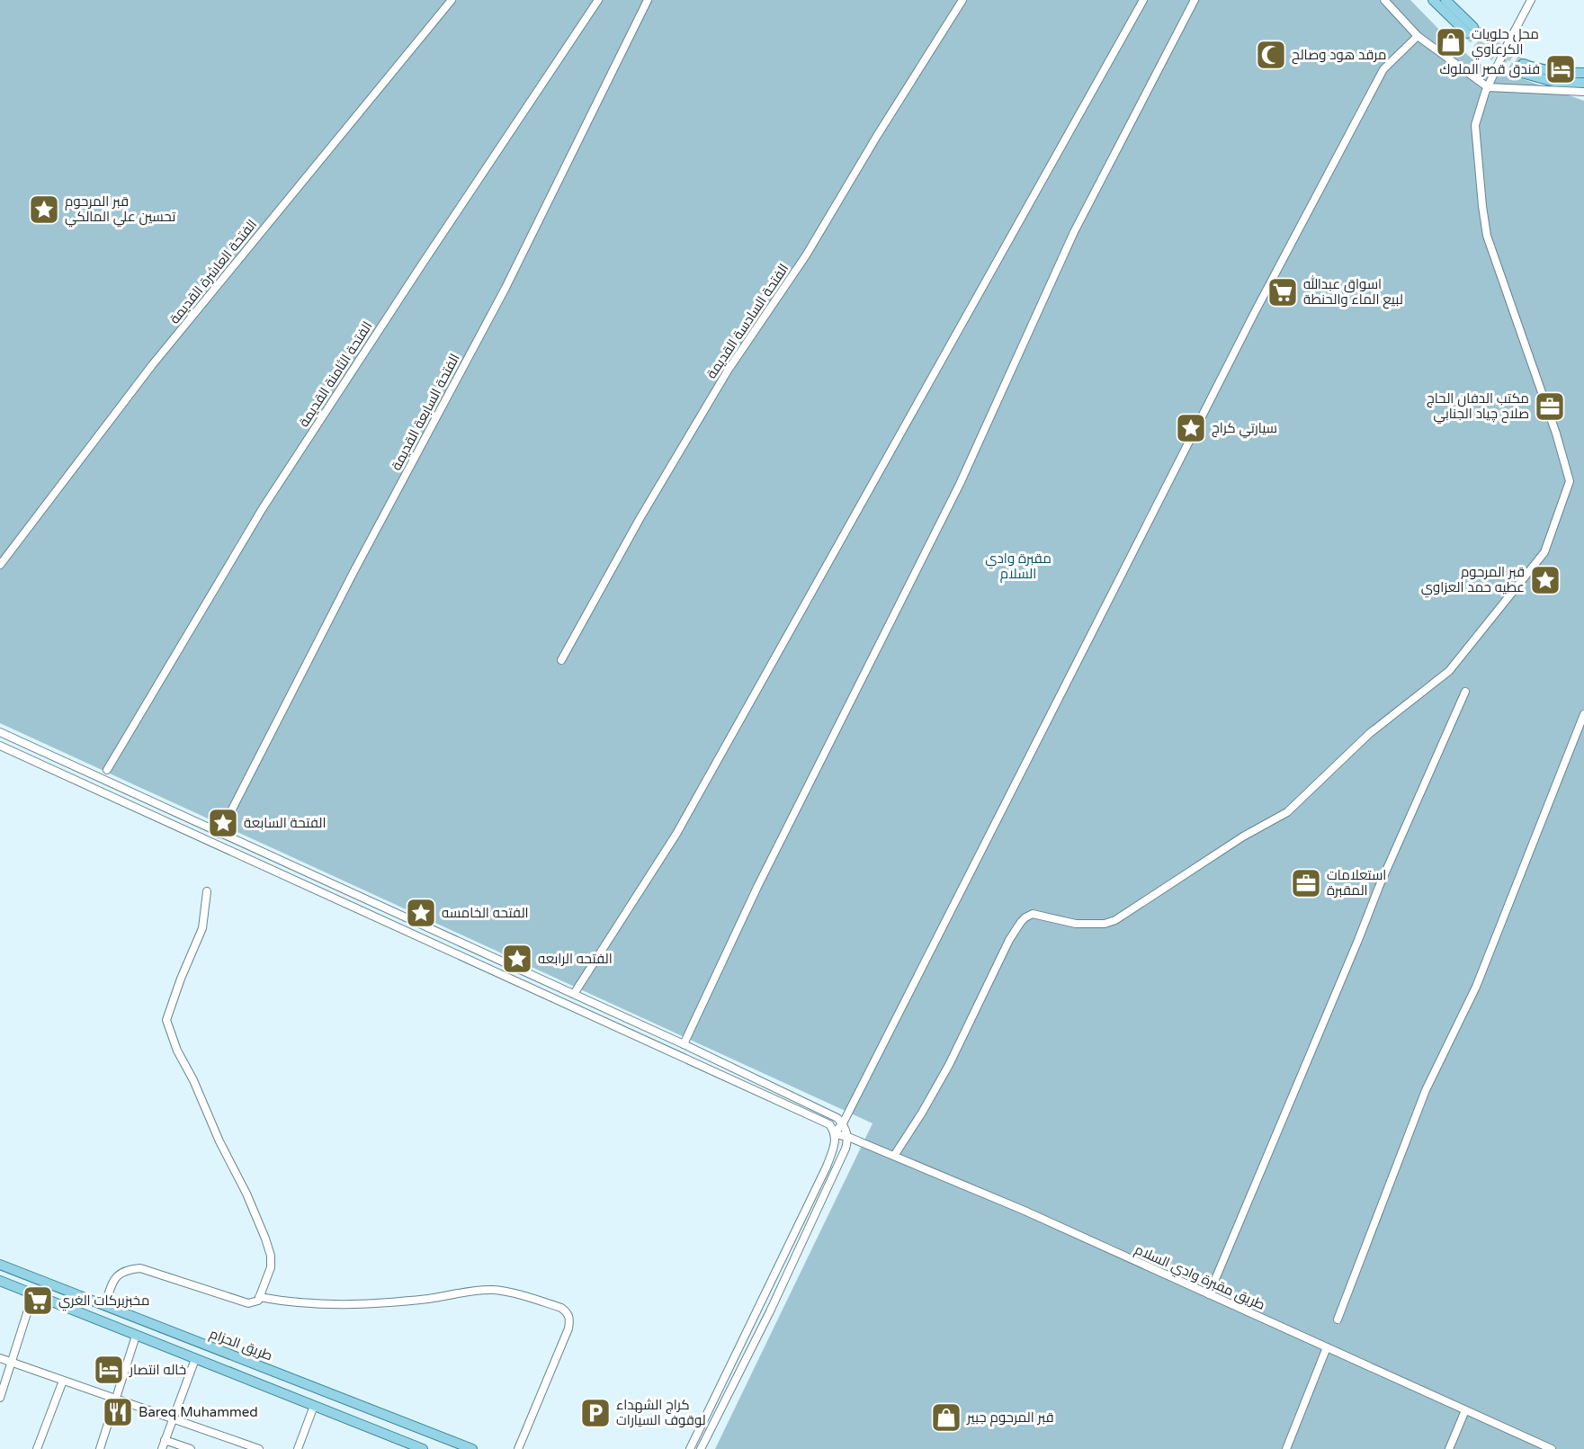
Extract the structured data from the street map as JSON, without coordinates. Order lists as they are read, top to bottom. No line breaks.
{"streets":{"main road":["طريق الحزام"],"street":["الفتحة العاشرة القديمة","الفتحة السادسة القديمة","الفتحة الثامنة القديمة","الفتحة السابعة القديمة","طريق مقبرة وادي السلام"]},"parks":["مقبرة وادي السلام"],"places":{"shop":["محل حلويات الكرعاوي","قبر المرحوم جبير"],"mosque":["مرقد هود وصالح"],"hotel":["فندق قصر الملوك","خاله انتصار"],"place":["قبر المرحوم تحسين علي المالكي","سيارتي كراج","قبر المرحوم عطيه حمد العزاوي","الفتحة السابعة","الفتحه الخامسه","الفتحه الرابعه"],"supermarket":["اسواق عبدالله لبيع الماء والحنطة","مخبزبركات الغري"],"office":["مكتب الدفان الحاج صلاح چياد الجنابي","استعلامات المقبرة"],"restaurant":["Bareq Muhammed"],"parking":["كراج الشهداء لوقوف السيارات"]}}
